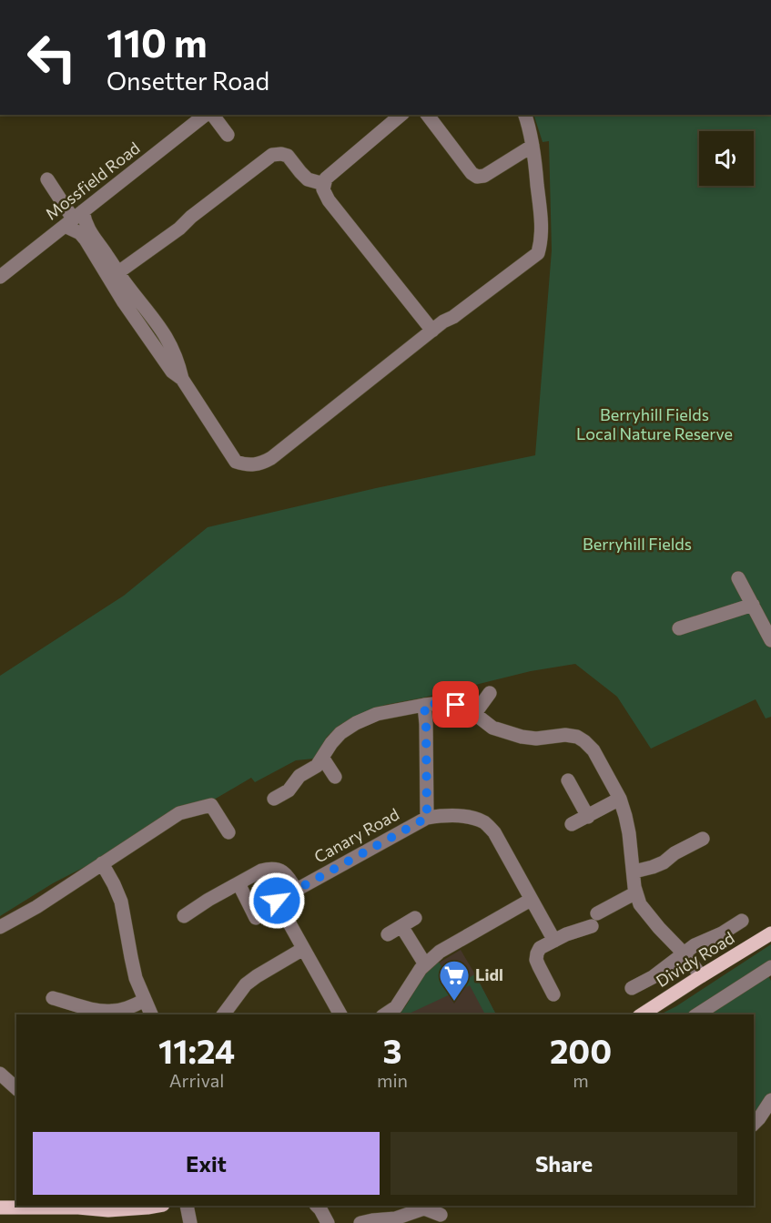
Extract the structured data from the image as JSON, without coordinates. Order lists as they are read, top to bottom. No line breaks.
{"streets":{"main road":["Dividy Road"],"street":["Mossfield Road","Canary Road"]},"parks":["Berryhill Fields Local Nature Reserve","Berryhill Fields"],"places":{"supermarket":["Lidl"]},"page":{"turn":["110 m","Onsetter Road"],"eta":["11:24","Arrival","3","min","200","m"],"buttons":["Exit","Share"]}}
